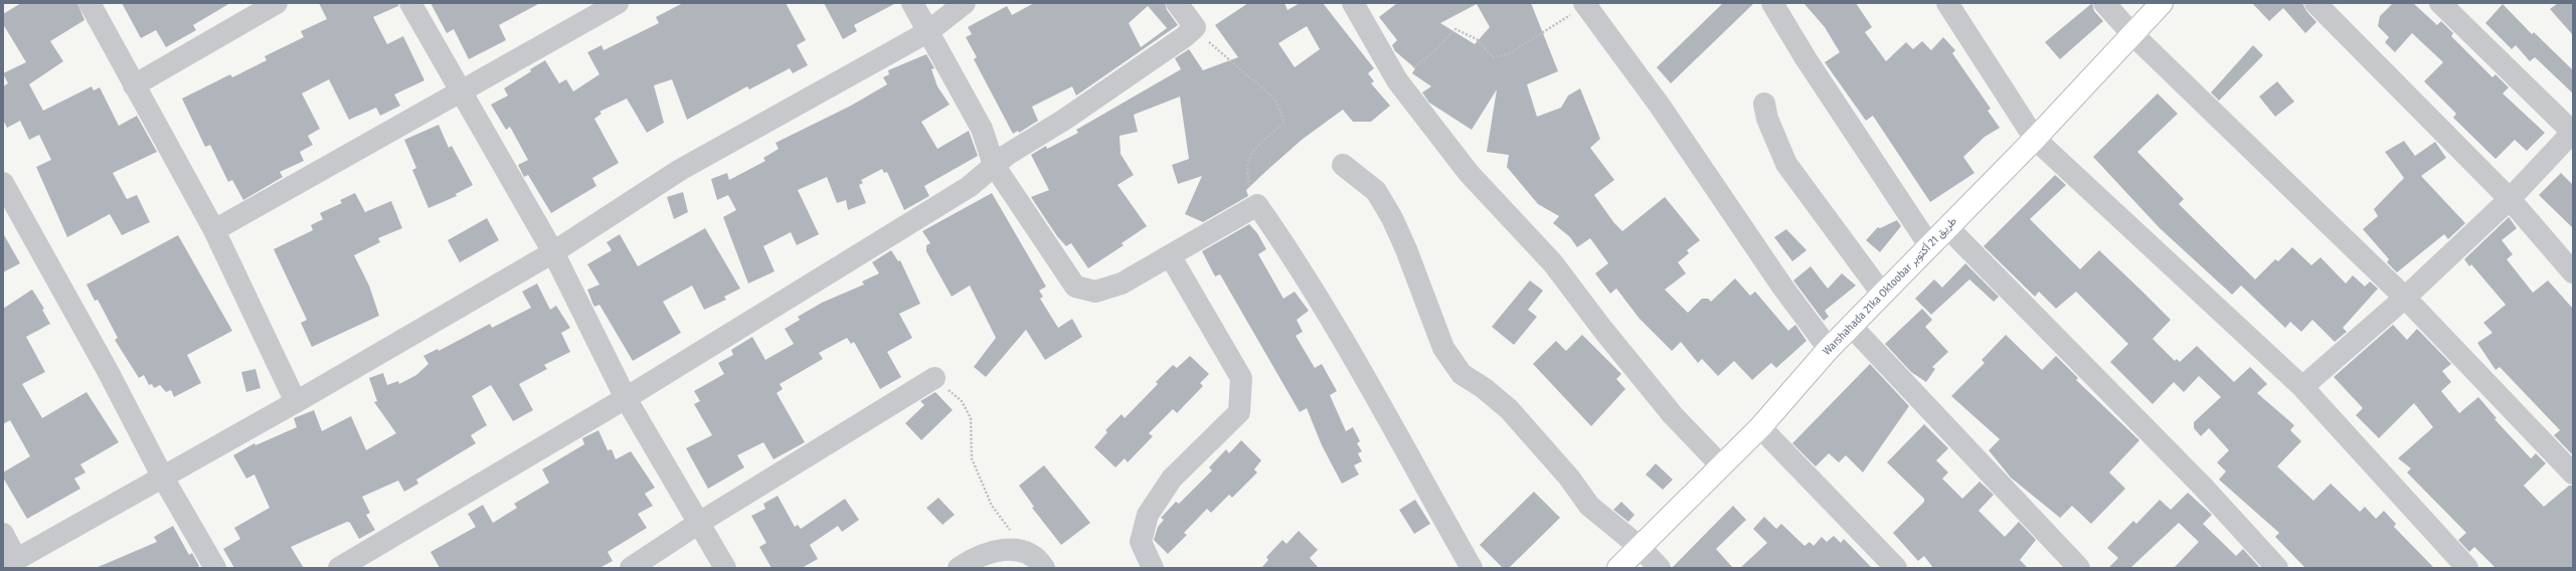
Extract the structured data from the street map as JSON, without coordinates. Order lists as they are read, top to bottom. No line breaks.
{"streets":{"main road":["Warshahada 21ka Oktoobar طريق 21 أكتوبر"]}}
